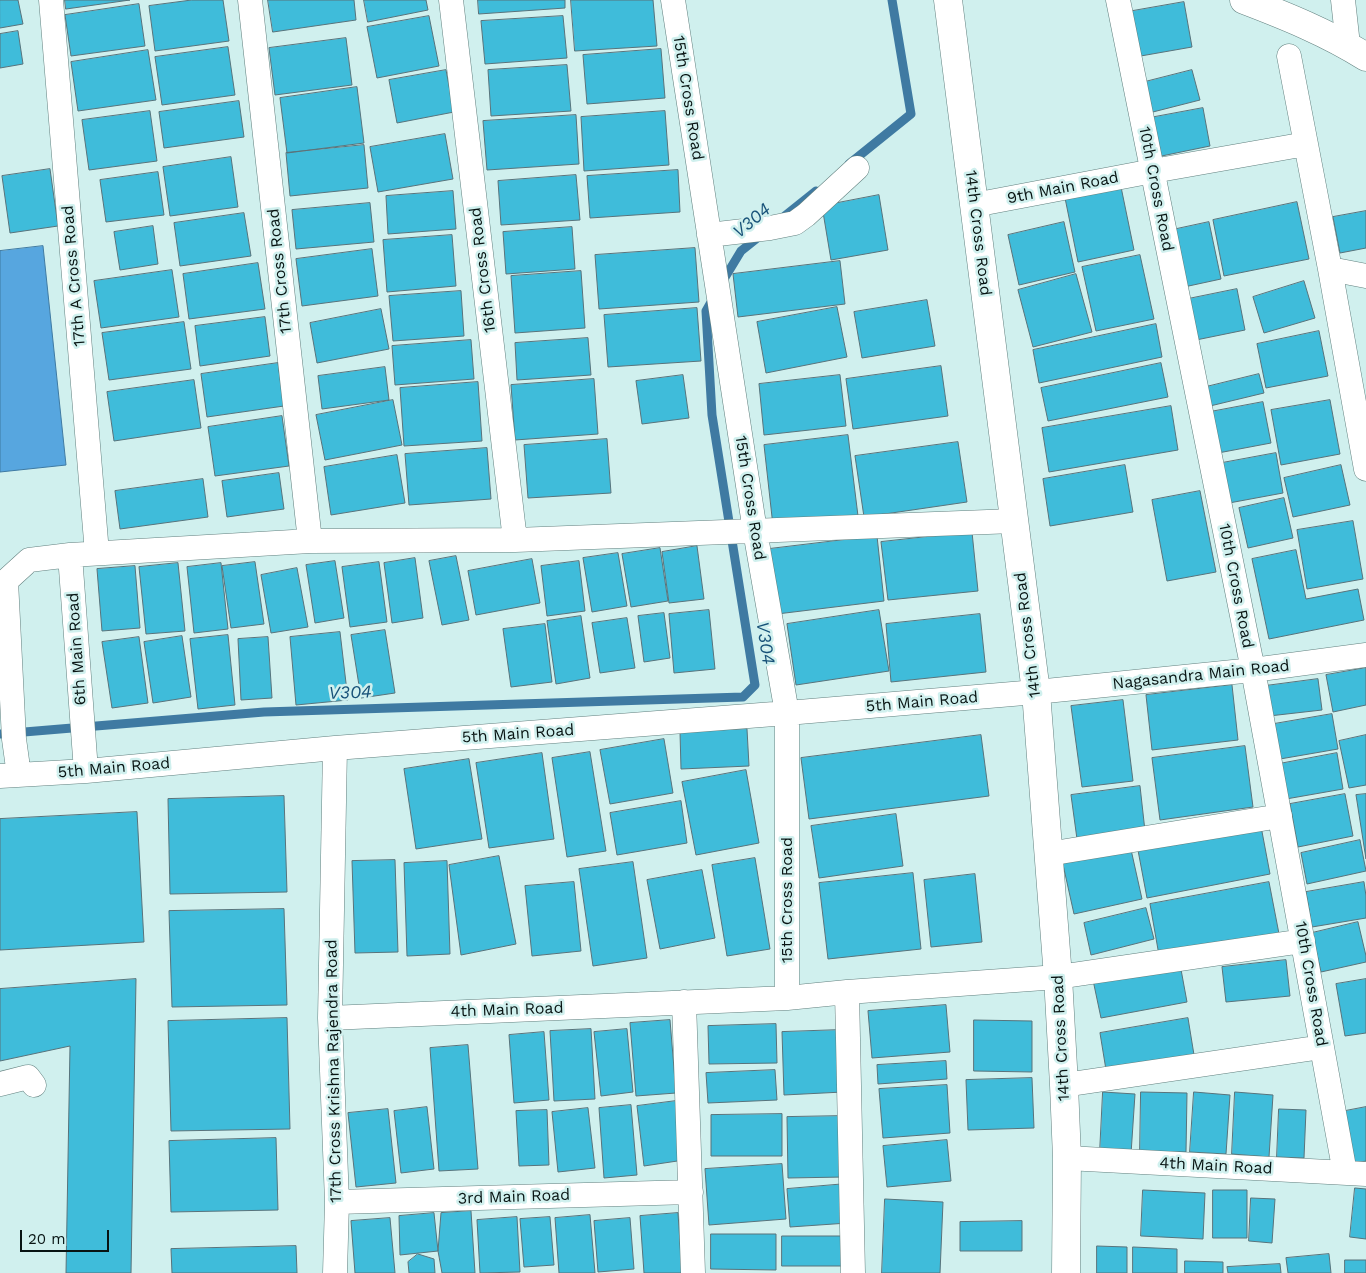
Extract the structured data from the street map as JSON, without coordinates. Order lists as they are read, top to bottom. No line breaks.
{"streets":{"main road":["14th Cross Road"],"street":["15th Cross Road","9th Main Road","10th Cross Road","16th Cross Road","17th Cross Road","17th A Cross Road","6th Main Road","Nagasandra Main Road","5th Main Road","4th Main Road","17th Cross Krishna Rajendra Road","3rd Main Road"]},"crossings":[["15th Cross Road","5th Main Road"],["15th Cross Road","4th Main Road"],["9th Main Road","10th Cross Road"],["9th Main Road","14th Cross Road"],["10th Cross Road","Nagasandra Main Road"],["10th Cross Road","4th Main Road"],["14th Cross Road","Nagasandra Main Road"],["14th Cross Road","5th Main Road"],["14th Cross Road","4th Main Road"],["6th Main Road","5th Main Road"],["Nagasandra Main Road","5th Main Road"],["5th Main Road","17th Cross Krishna Rajendra Road"],["4th Main Road","17th Cross Krishna Rajendra Road"],["17th Cross Krishna Rajendra Road","3rd Main Road"]],"water":["V304"],"scale_bar":"20 m"}
